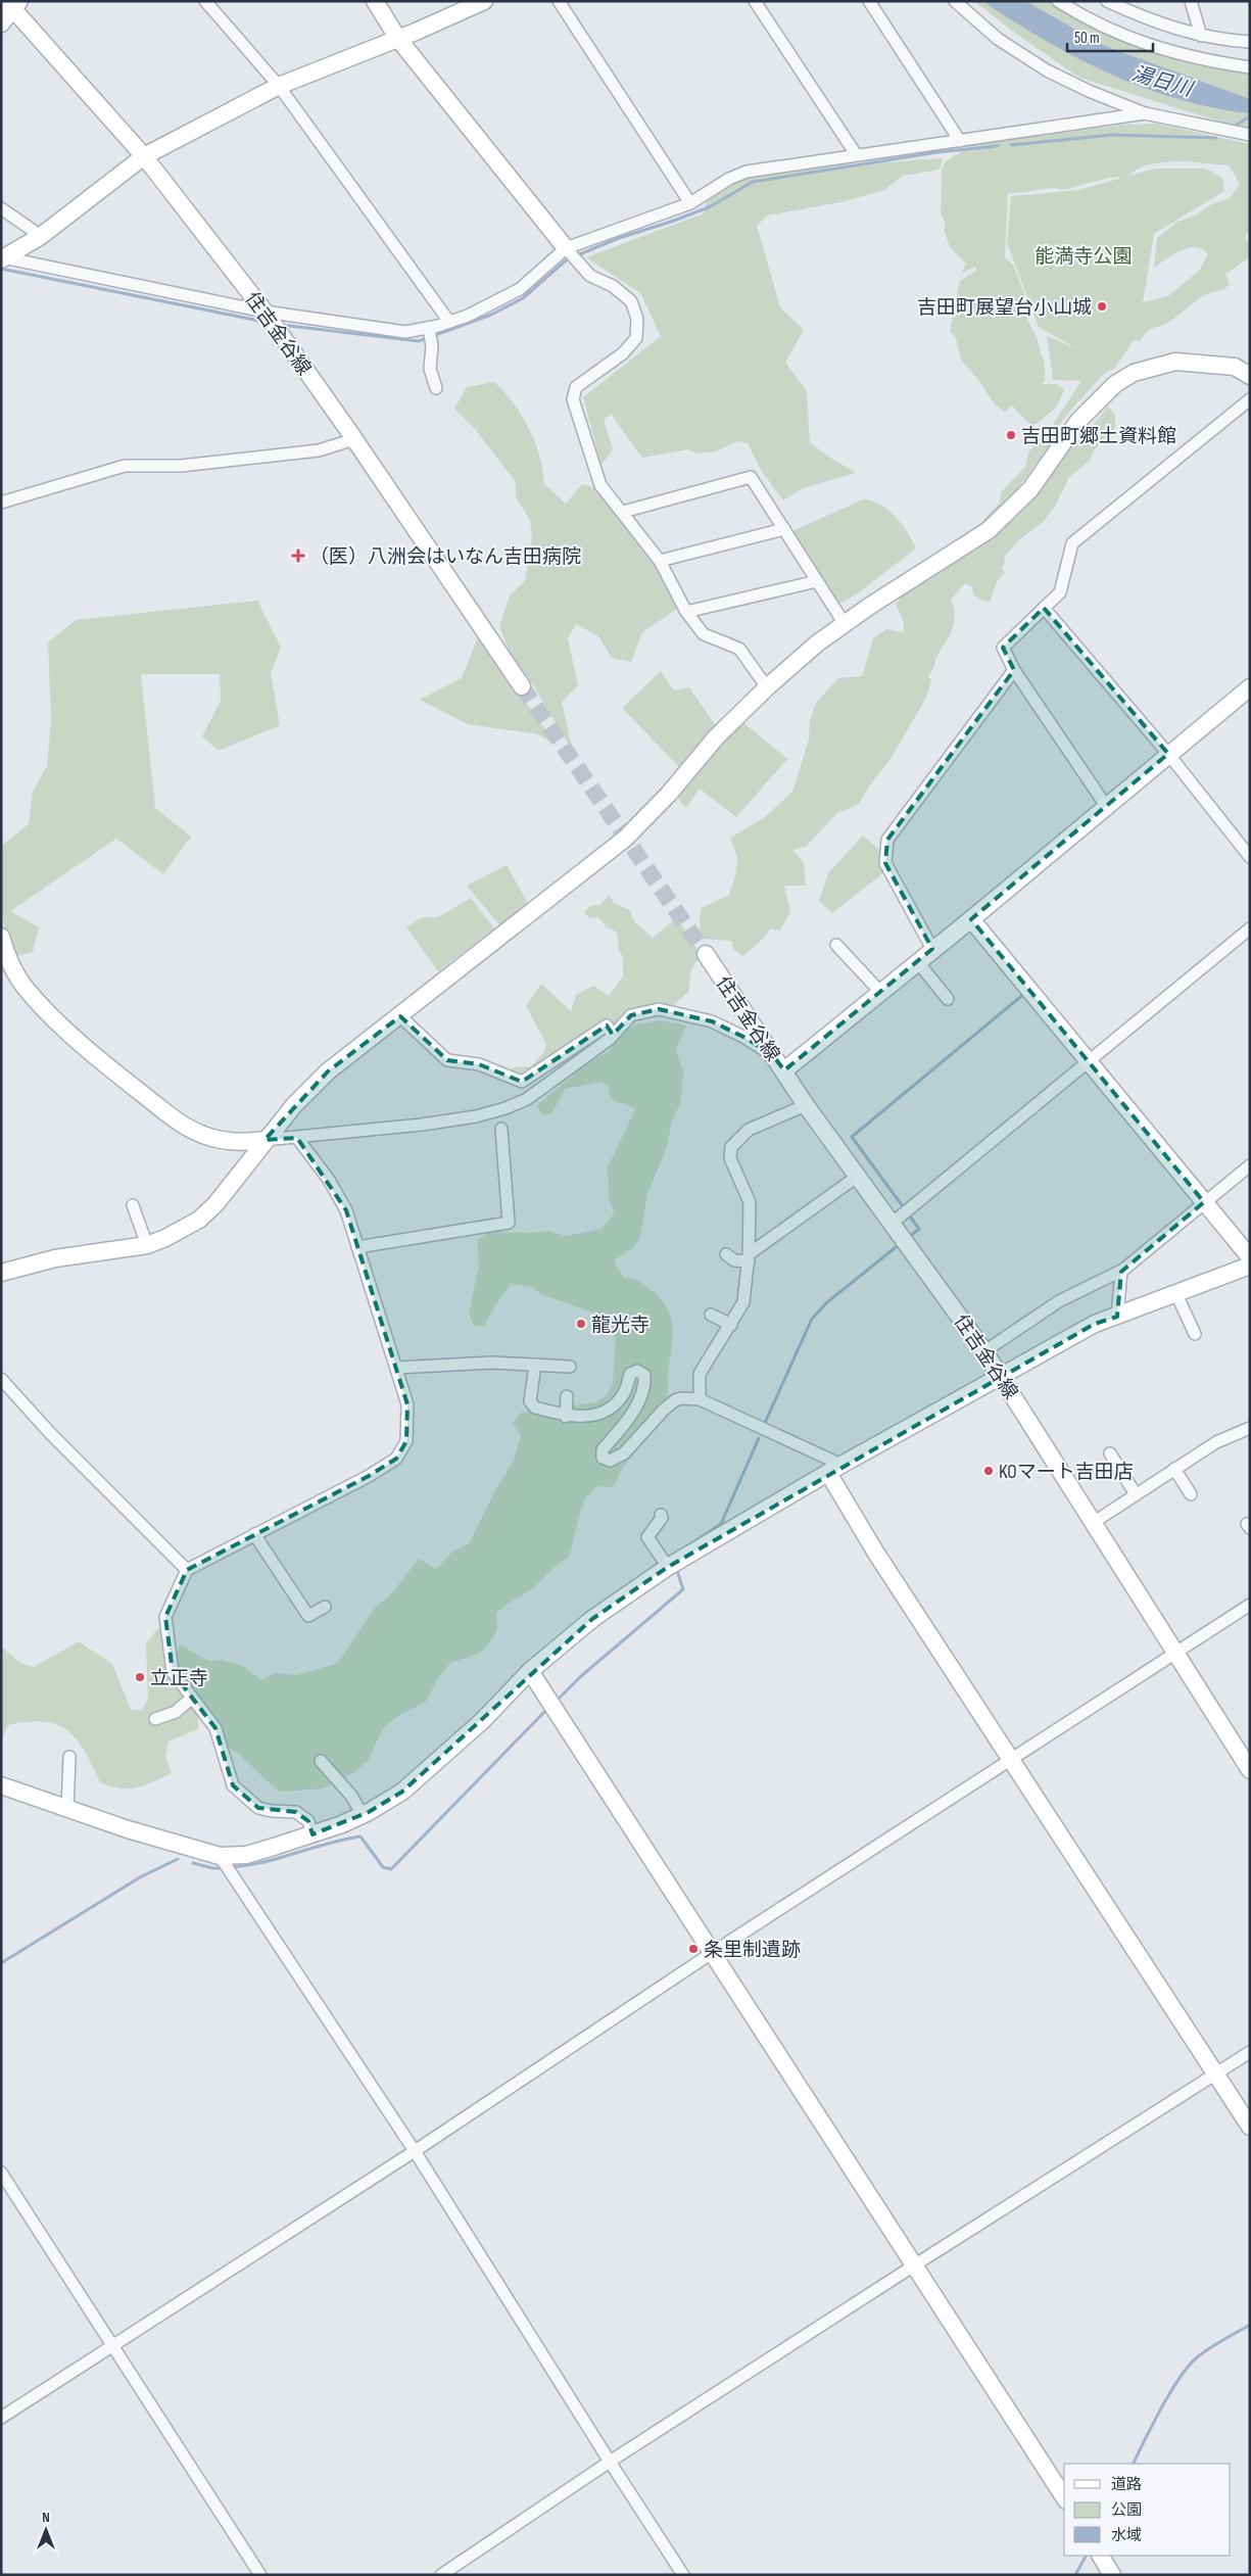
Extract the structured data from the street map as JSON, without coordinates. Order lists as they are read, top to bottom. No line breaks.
{"streets":{"street":["住吉金谷線"]},"water":["湯日川"],"parks":["能満寺公園"],"places":{"other":["吉田町展望台小山城","吉田町郷土資料館","龍光寺","KOマート吉田店","立正寺","条里制遺跡"],"health":["（医）八洲会はいなん吉田病院"]},"legend":["道路","公園","水域"],"scale_bar":"50 m","north":"top"}
